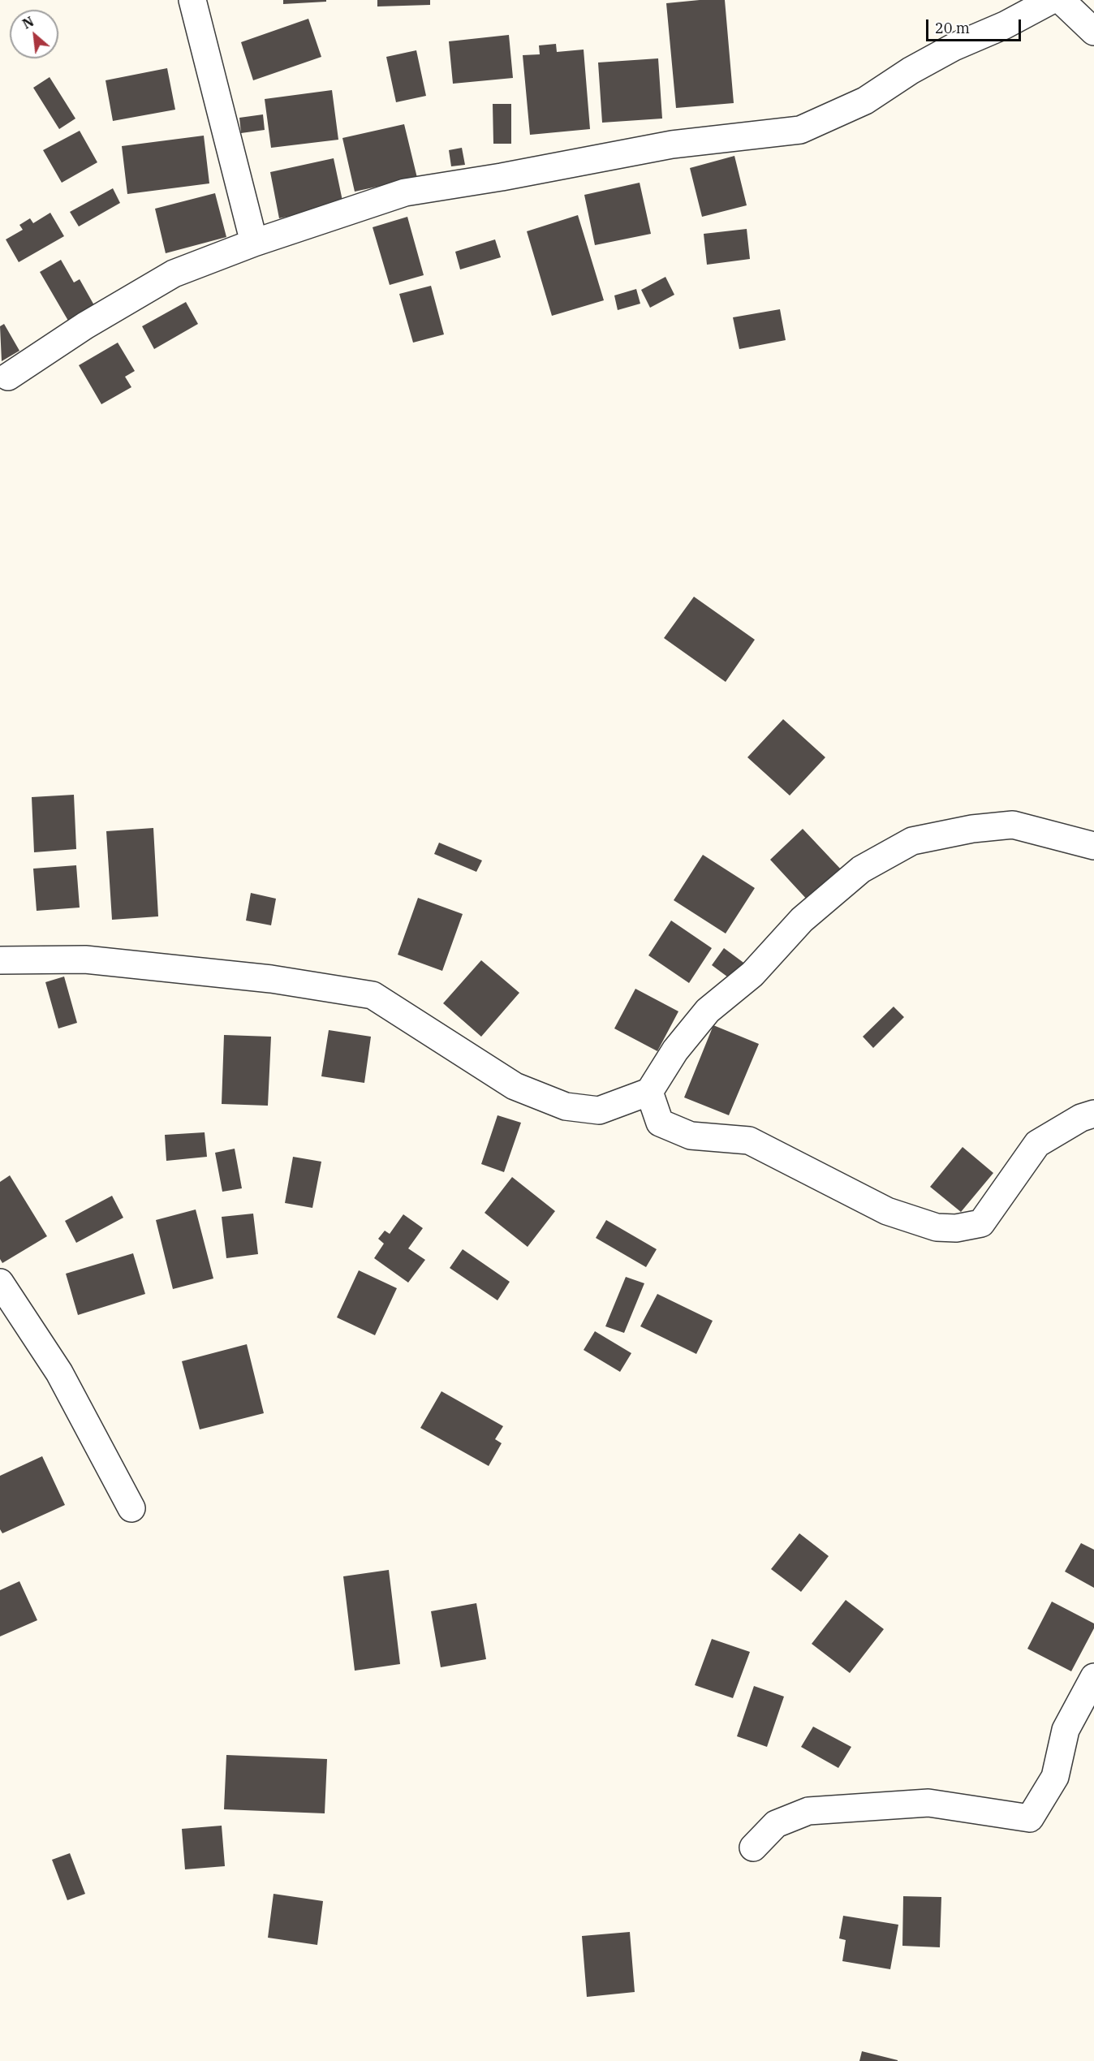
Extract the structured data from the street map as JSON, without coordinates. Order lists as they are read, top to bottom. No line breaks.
{"scale_bar":"20 m","north":"top left"}
